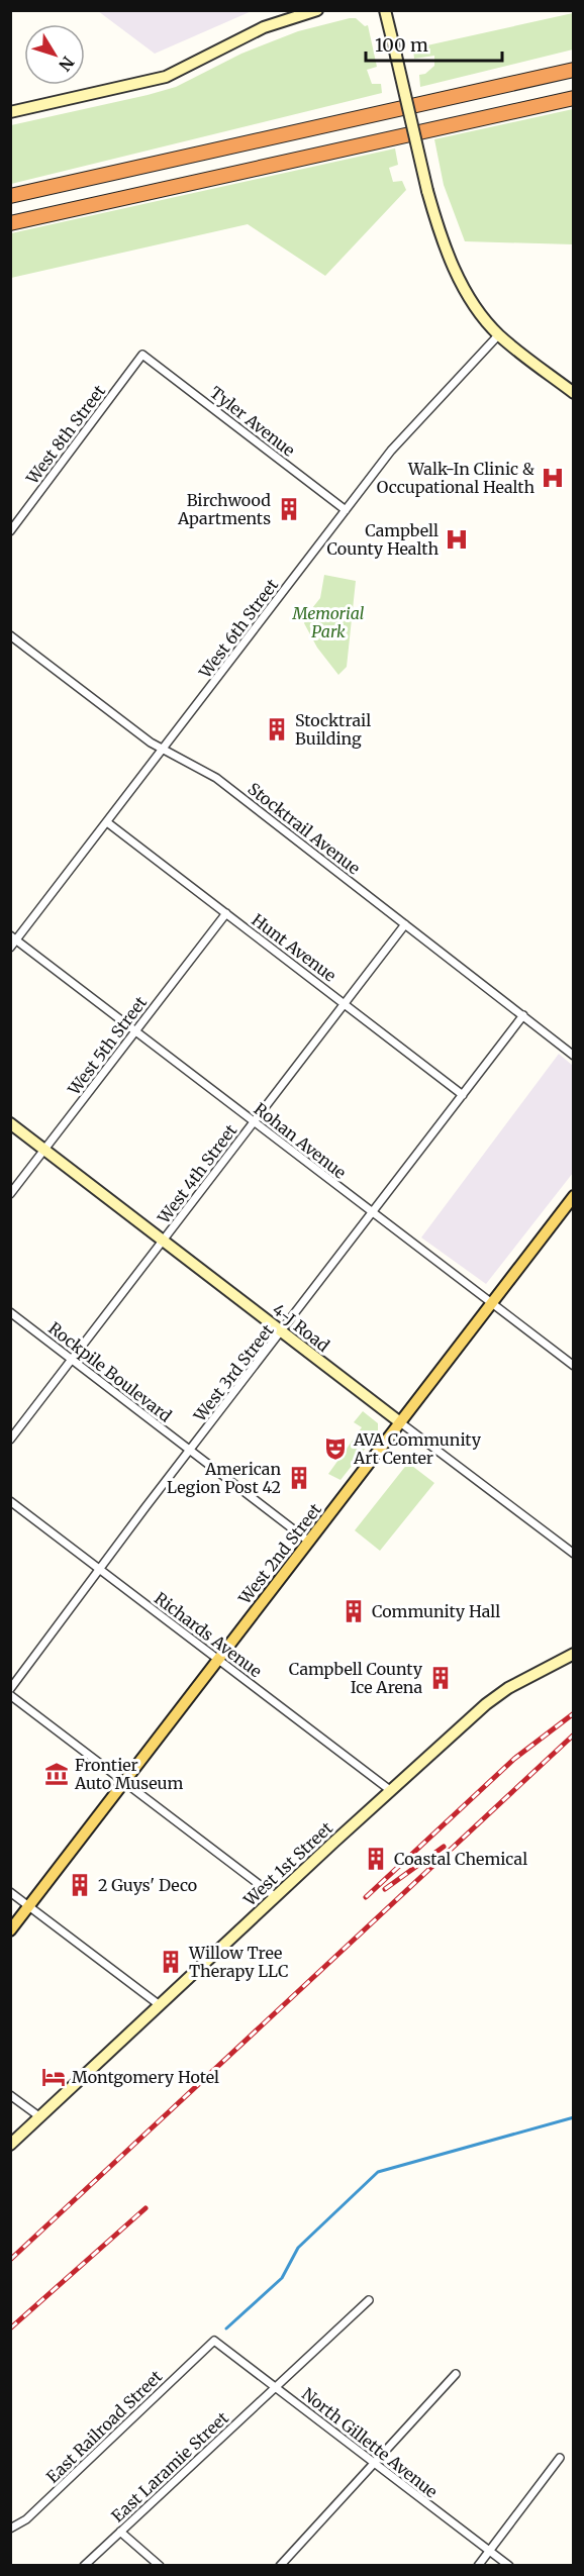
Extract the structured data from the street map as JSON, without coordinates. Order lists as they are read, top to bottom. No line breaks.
{"streets":{"main road":["West 2nd Street"],"street":["Tyler Avenue","West 8th Street","West 6th Street","Stocktrail Avenue","Hunt Avenue","West 5th Street","Rohan Avenue","West 4th Street","4-J Road","Rockpile Boulevard","West 3rd Street","Richards Avenue","West 1st Street","East Railroad Street","North Gillette Avenue","East Laramie Street"]},"crossings":[["Tyler Avenue","West 8th Street"],["Tyler Avenue","West 6th Street"],["West 6th Street","Stocktrail Avenue"],["West 6th Street","Hunt Avenue"],["West 6th Street","Rohan Avenue"],["Stocktrail Avenue","West 4th Street"],["Stocktrail Avenue","West 3rd Street"],["Hunt Avenue","West 5th Street"],["Hunt Avenue","West 4th Street"],["Hunt Avenue","West 3rd Street"],["West 5th Street","Rohan Avenue"],["West 5th Street","4-J Road"],["Rohan Avenue","West 4th Street"],["Rohan Avenue","West 3rd Street"],["Rohan Avenue","West 2nd Street"],["West 4th Street","4-J Road"],["West 4th Street","Rockpile Boulevard"],["4-J Road","West 3rd Street"],["4-J Road","West 2nd Street"],["Rockpile Boulevard","West 3rd Street"],["Rockpile Boulevard","West 2nd Street"],["West 3rd Street","Richards Avenue"],["West 2nd Street","Richards Avenue"],["Richards Avenue","West 1st Street"],["East Railroad Street","North Gillette Avenue"],["North Gillette Avenue","East Laramie Street"]],"parks":["Memorial Park"],"places":{"hospital":["Walk-In Clinic & Occupational Health","Campbell County Health"],"building":["Birchwood Apartments","Stocktrail Building","American Legion Post 42","Community Hall","Campbell County Ice Arena","Coastal Chemical","2 Guys' Deco","Willow Tree Therapy LLC"],"theatre":["AVA Community Art Center"],"museum":["Frontier Auto Museum"],"hotel":["Montgomery Hotel"]},"scale_bar":"100 m","north":"bottom right"}
